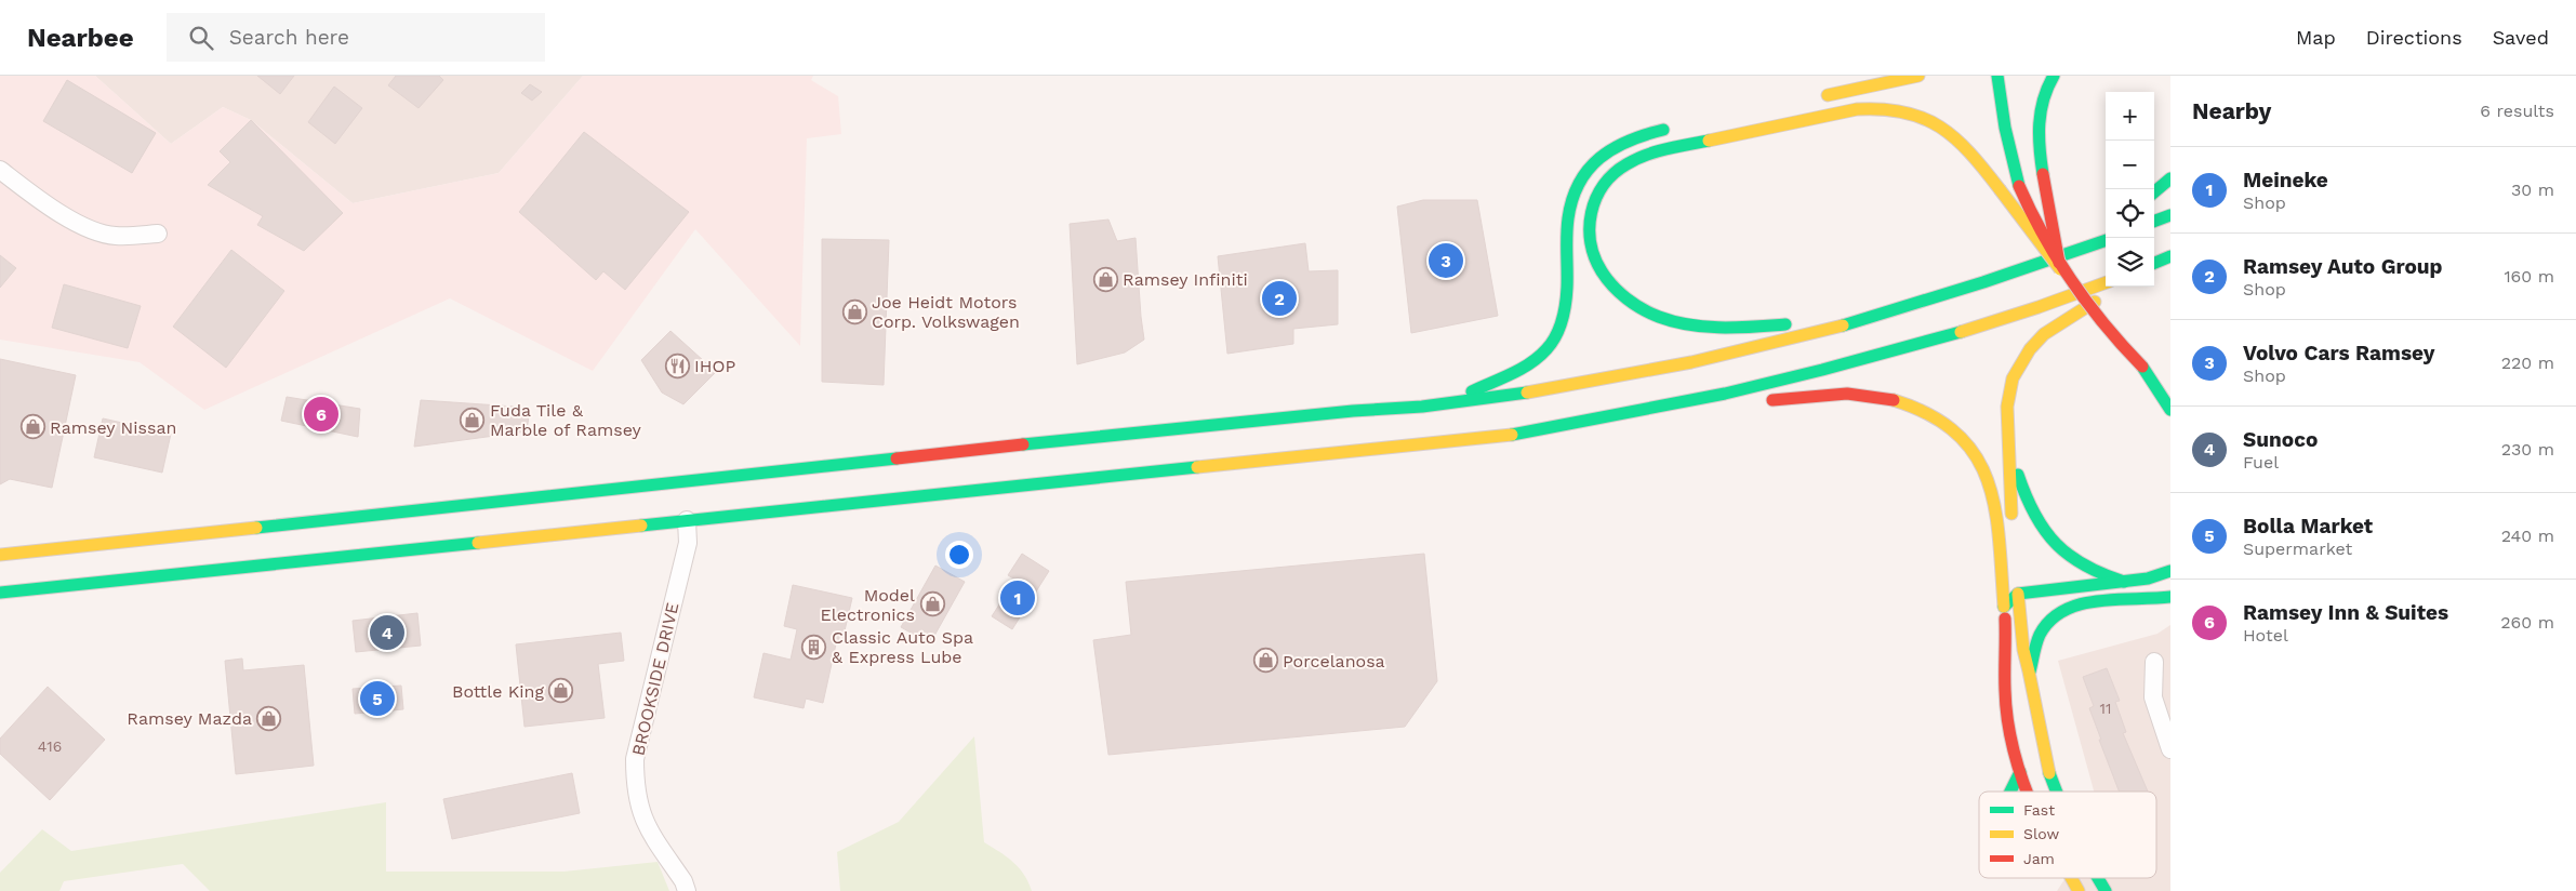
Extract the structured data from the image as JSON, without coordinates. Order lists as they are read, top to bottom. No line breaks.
{"streets":{"street":["BROOKSIDE DRIVE"]},"places":{"shop":["Ramsey Infiniti","Joe Heidt Motors Corp. Volkswagen","Fuda Tile & Marble of Ramsey","Ramsey Nissan","Model Electronics","Porcelanosa","Bottle King","Ramsey Mazda"],"restaurant":["IHOP"],"building":["Classic Auto Spa & Express Lube"]},"house_numbers":["11","416"],"legend":["Fast","Slow","Jam"],"page":{"header":"Nearbee","search":"Search here","nav":["Map","Directions","Saved"],"heading":["Nearby","6 results"],"map_buttons":["+","−"],"list":[{"mark":"1","name":"Meineke","note":"Shop","value":"30 m"},{"mark":"2","name":"Ramsey Auto Group","note":"Shop","value":"160 m"},{"mark":"3","name":"Volvo Cars Ramsey","note":"Shop","value":"220 m"},{"mark":"4","name":"Sunoco","note":"Fuel","value":"230 m"},{"mark":"5","name":"Bolla Market","note":"Supermarket","value":"240 m"},{"mark":"6","name":"Ramsey Inn & Suites","note":"Hotel","value":"260 m"}],"pins":["3","2","6","1","4","5"]}}
